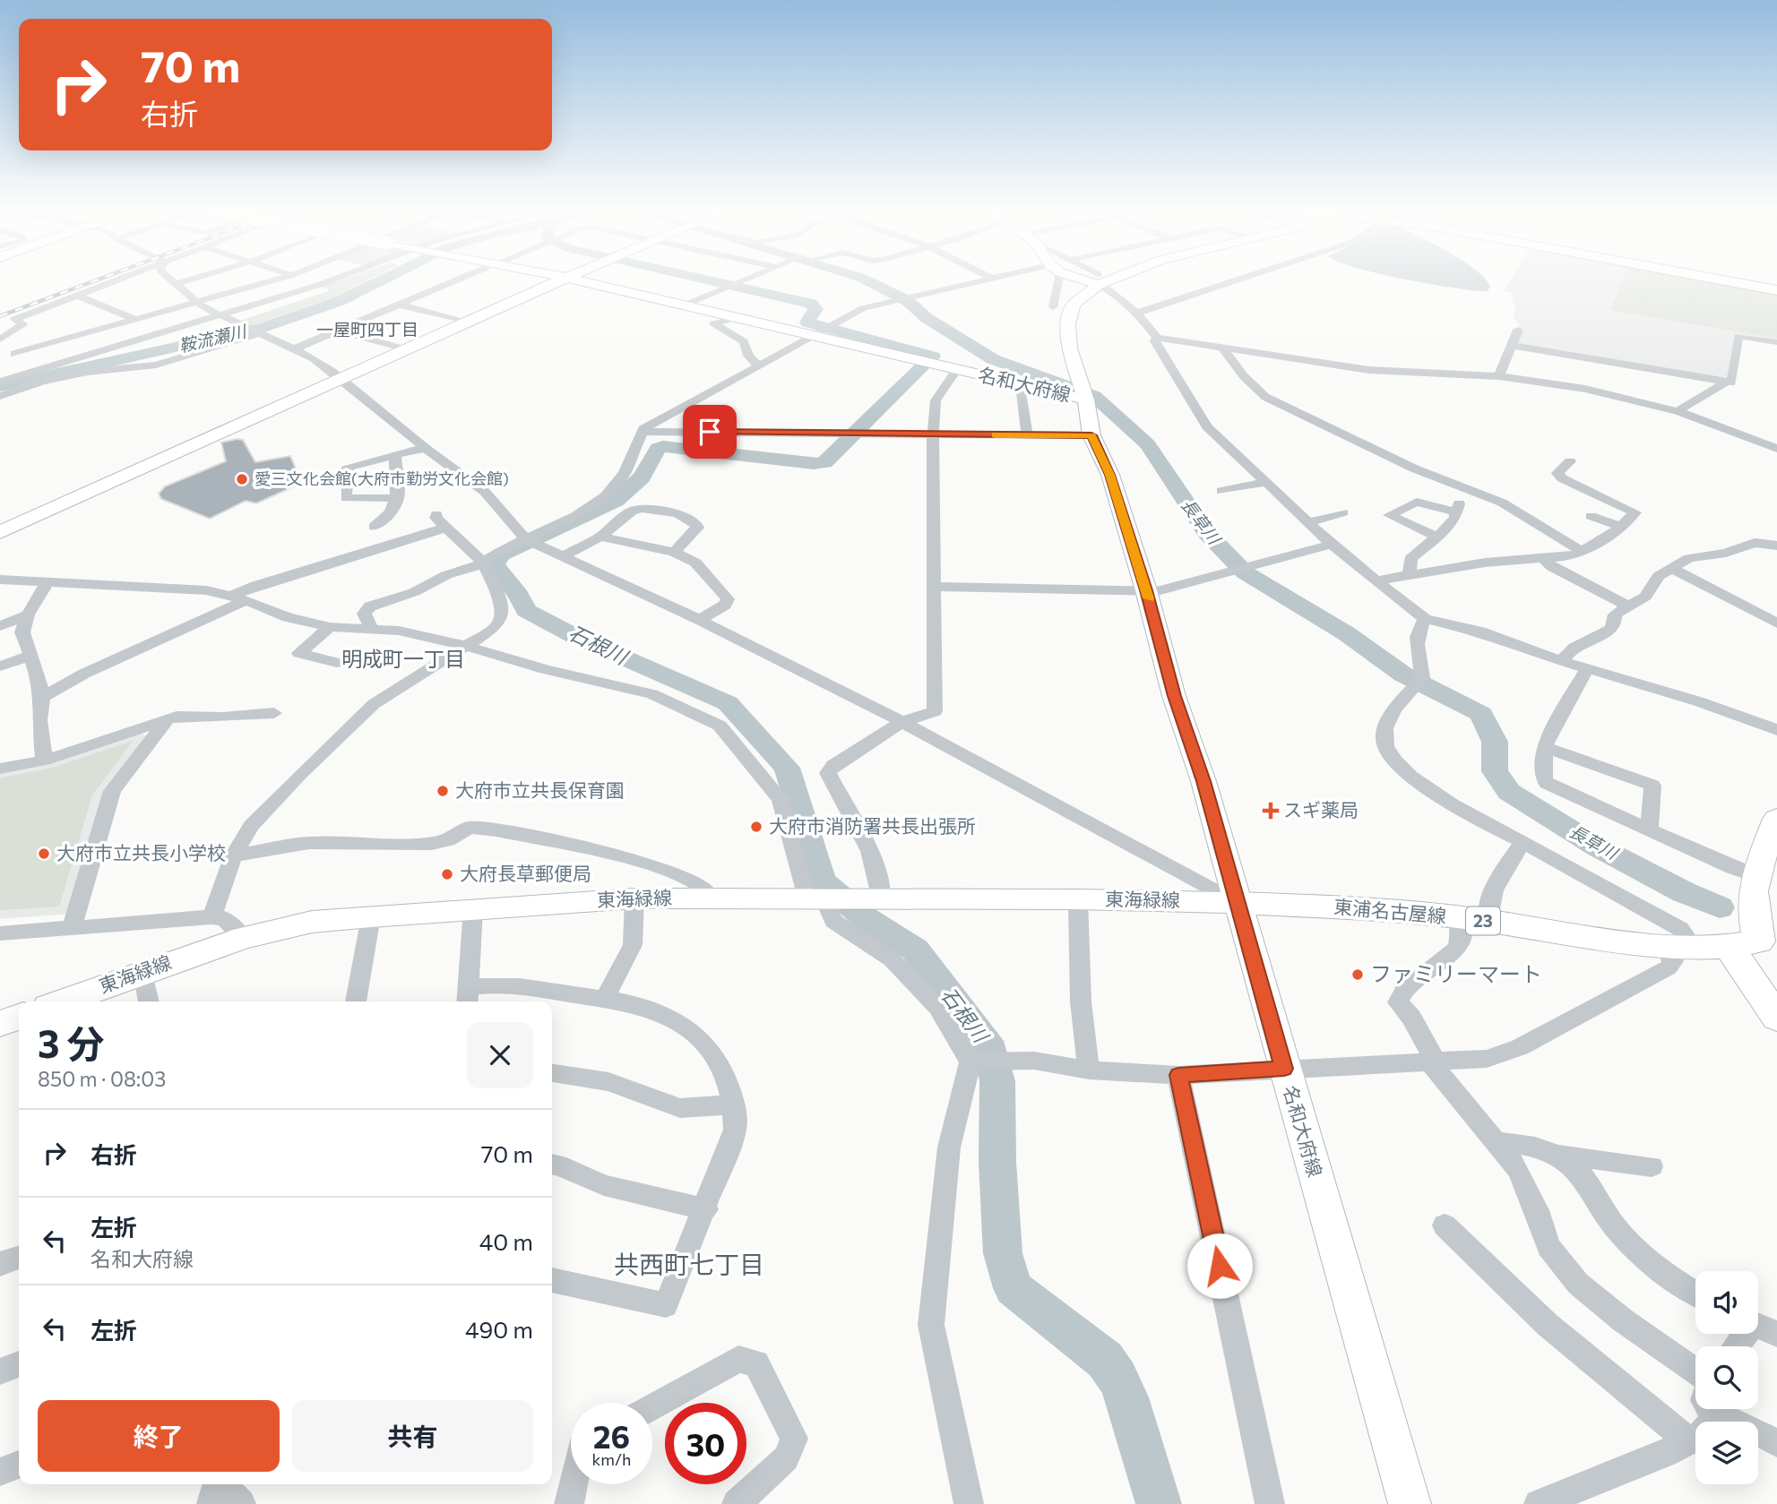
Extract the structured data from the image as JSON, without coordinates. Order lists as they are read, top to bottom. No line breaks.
{"streets":{"main road":["名和大府線","東海緑線","東浦名古屋線","23"]},"crossings":[["名和大府線","東海緑線"],["名和大府線","東浦名古屋線"],["東海緑線","東浦名古屋線"]],"districts":["一屋町四丁目","明成町一丁目","共西町七丁目"],"water":["鞍流瀬川","長草川","石根川"],"places":{"other":["愛三文化会館(大府市勤労文化会館)","大府市立共長保育園","大府市消防署共長出張所","大府市立共長小学校","大府長草郵便局","ファミリーマート"],"health":["スギ薬局"]},"page":{"turn":["70 m","右折"],"heading":["3 分","850 m · 08:03"],"list":[{"name":"右折","value":"70 m"},{"name":"左折","note":"名和大府線","value":"40 m"},{"name":"左折","value":"490 m"}],"buttons":["終了","共有"],"speed":"26 km/h","limit":"30"}}
